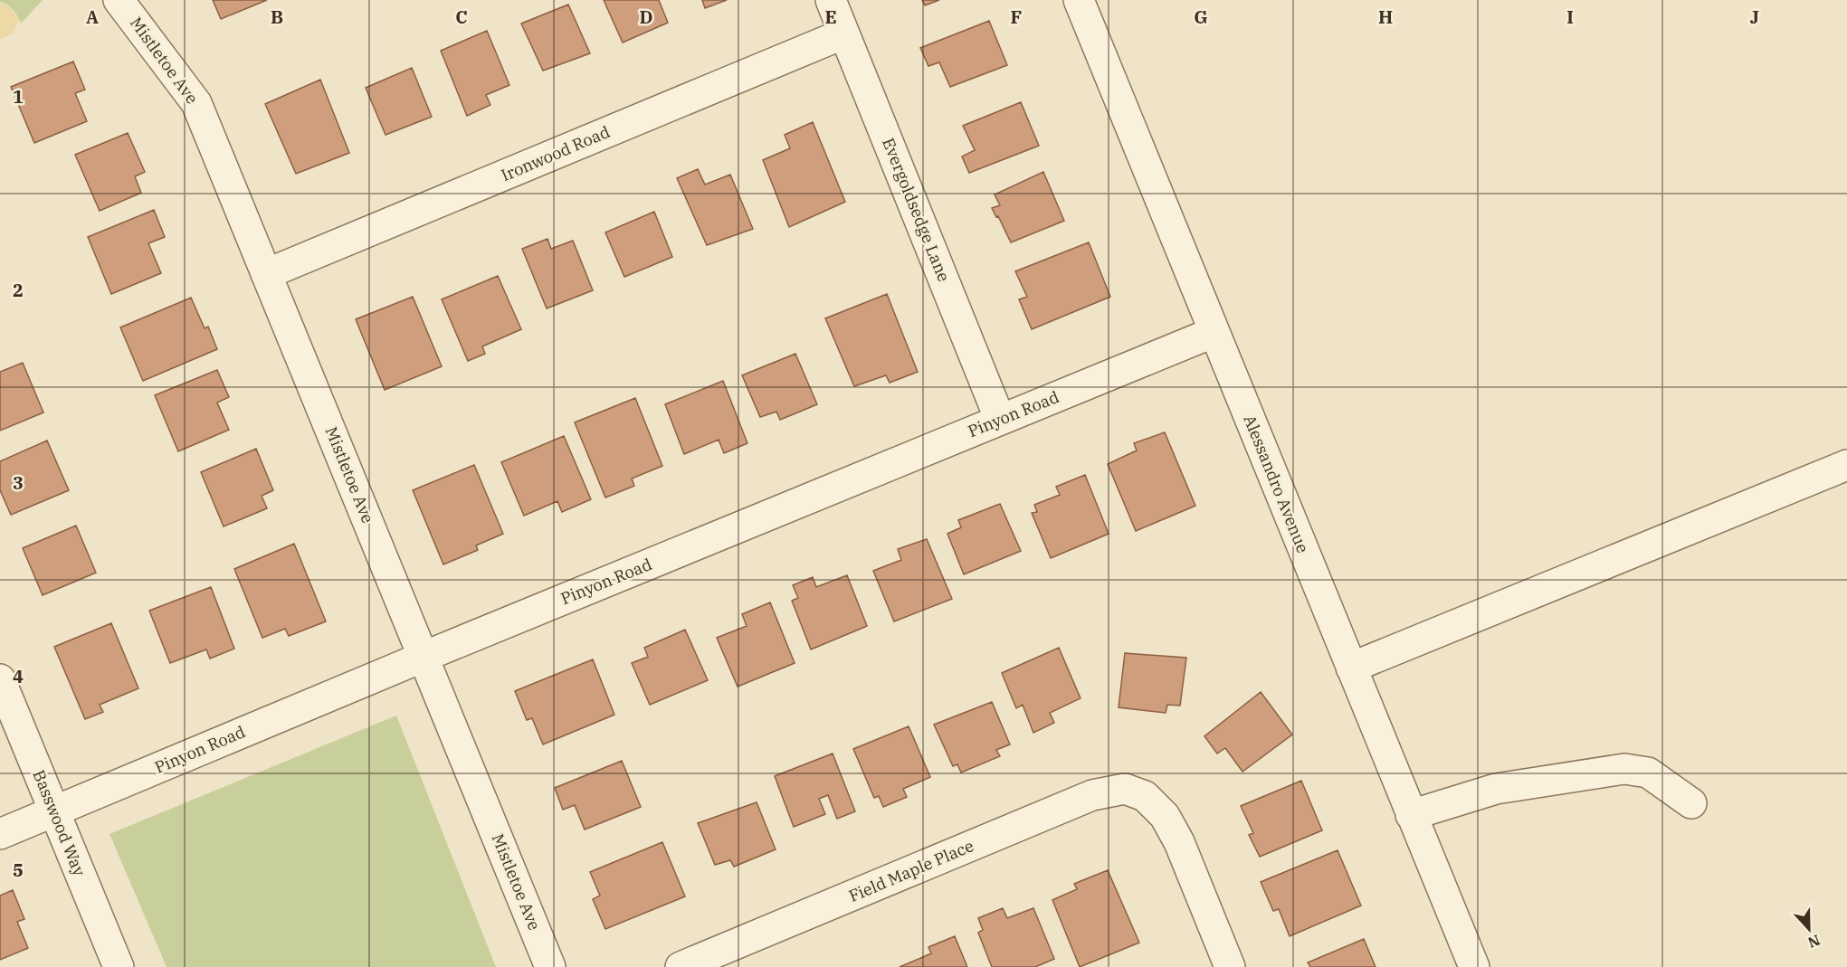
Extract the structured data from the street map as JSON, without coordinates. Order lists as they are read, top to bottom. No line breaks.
{"streets":{"street":["Mistletoe Ave","Ironwood Road","Evergoldsedge Lane","Pinyon Road","Alessandro Avenue","Basswood Way","Field Maple Place"]},"crossings":[["Mistletoe Ave","Ironwood Road"],["Mistletoe Ave","Pinyon Road"],["Ironwood Road","Evergoldsedge Lane"],["Evergoldsedge Lane","Pinyon Road"],["Pinyon Road","Alessandro Avenue"],["Pinyon Road","Basswood Way"]],"north":"bottom","grid":{"columns":["A","B","C","D","E","F","G","H","I","J"],"rows":["1","2","3","4","5"]}}
